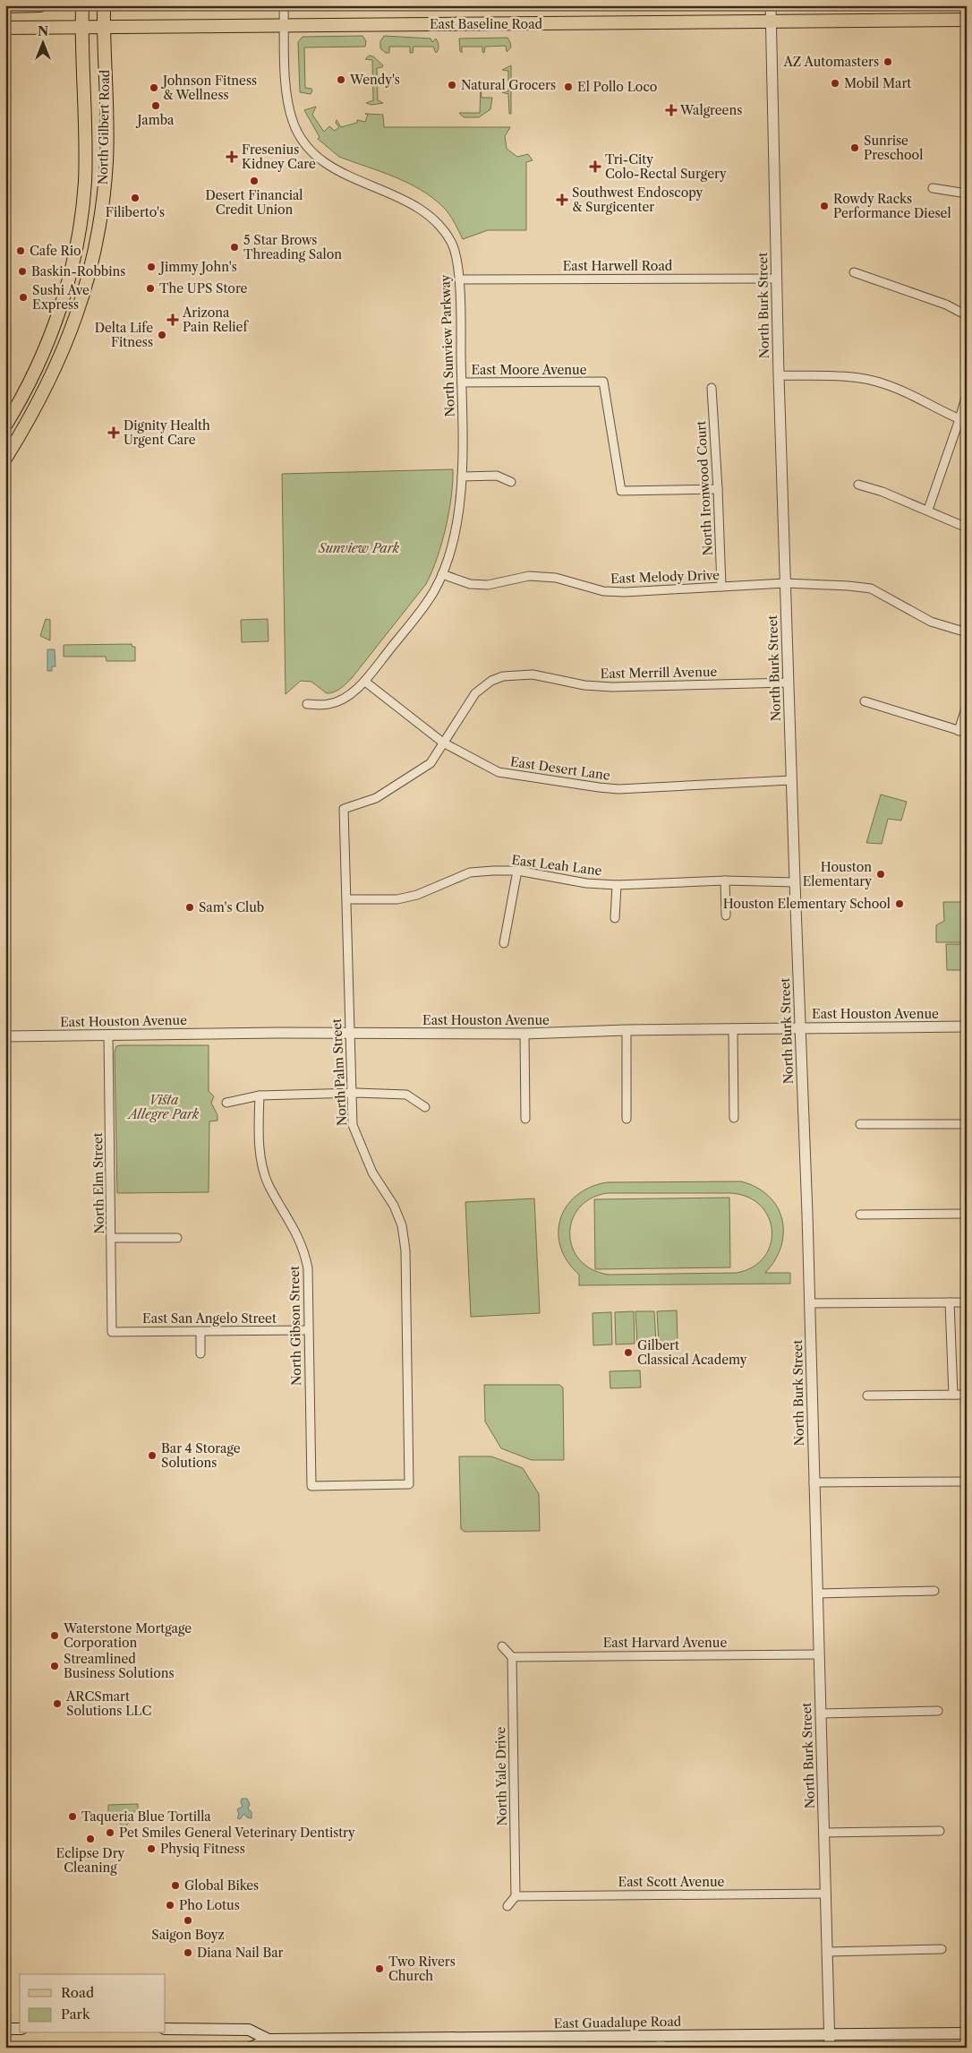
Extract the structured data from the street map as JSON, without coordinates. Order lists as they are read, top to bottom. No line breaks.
{"streets":{"main road":["East Baseline Road","North Gilbert Road","East Guadalupe Road"],"street":["East Harwell Road","North Burk Street","North Sunview Parkway","East Moore Avenue","North Ironwood Court","East Melody Drive","East Merrill Avenue","East Desert Lane","East Leah Lane","East Houston Avenue","North Palm Street","North Elm Street","East San Angelo Street","North Gibson Street","East Harvard Avenue","North Yale Drive","East Scott Avenue"]},"crossings":[["East Baseline Road","North Gilbert Road"],["East Baseline Road","North Burk Street"],["East Baseline Road","North Sunview Parkway"],["East Harwell Road","North Burk Street"],["East Harwell Road","North Sunview Parkway"],["North Burk Street","East Melody Drive"],["North Burk Street","East Merrill Avenue"],["North Burk Street","East Desert Lane"],["North Burk Street","East Leah Lane"],["North Burk Street","East Houston Avenue"],["North Burk Street","East Harvard Avenue"],["North Burk Street","East Scott Avenue"],["North Burk Street","East Guadalupe Road"],["North Sunview Parkway","East Moore Avenue"],["North Sunview Parkway","East Melody Drive"],["North Sunview Parkway","East Desert Lane"],["East Moore Avenue","North Ironwood Court"],["North Ironwood Court","East Melody Drive"],["East Merrill Avenue","East Desert Lane"],["East Merrill Avenue","North Palm Street"],["East Leah Lane","North Palm Street"],["East Houston Avenue","North Palm Street"],["East Houston Avenue","North Elm Street"],["North Palm Street","North Gibson Street"],["North Elm Street","East San Angelo Street"],["East San Angelo Street","North Gibson Street"],["East Harvard Avenue","North Yale Drive"],["North Yale Drive","East Scott Avenue"]],"parks":["Sunview Park","Vista Allegre Park"],"places":{"other":["AZ Automasters","Wendy's","Mobil Mart","Natural Grocers","El Pollo Loco","Johnson Fitness & Wellness","Jamba","Sunrise Preschool","Desert Financial Credit Union","Filiberto's","Rowdy Racks Performance Diesel","5 Star Brows Threading Salon","Cafe Rio","Jimmy John's","Baskin-Robbins","The UPS Store","Sushi Ave Express","Delta Life Fitness","Houston Elementary","Houston Elementary School","Sam's Club","Gilbert Classical Academy","Bar 4 Storage Solutions","Waterstone Mortgage Corporation","Streamlined Business Solutions","ARCSmart Solutions LLC","Taqueria Blue Tortilla","Pet Smiles General Veterinary Dentistry","Eclipse Dry Cleaning","Physiq Fitness","Global Bikes","Pho Lotus","Saigon Boyz","Diana Nail Bar","Two Rivers Church"],"health":["Walgreens","Fresenius Kidney Care","Tri-City Colo-Rectal Surgery","Southwest Endoscopy & Surgicenter","Arizona Pain Relief","Dignity Health Urgent Care"]},"legend":["Road","Park"],"north":"top"}
